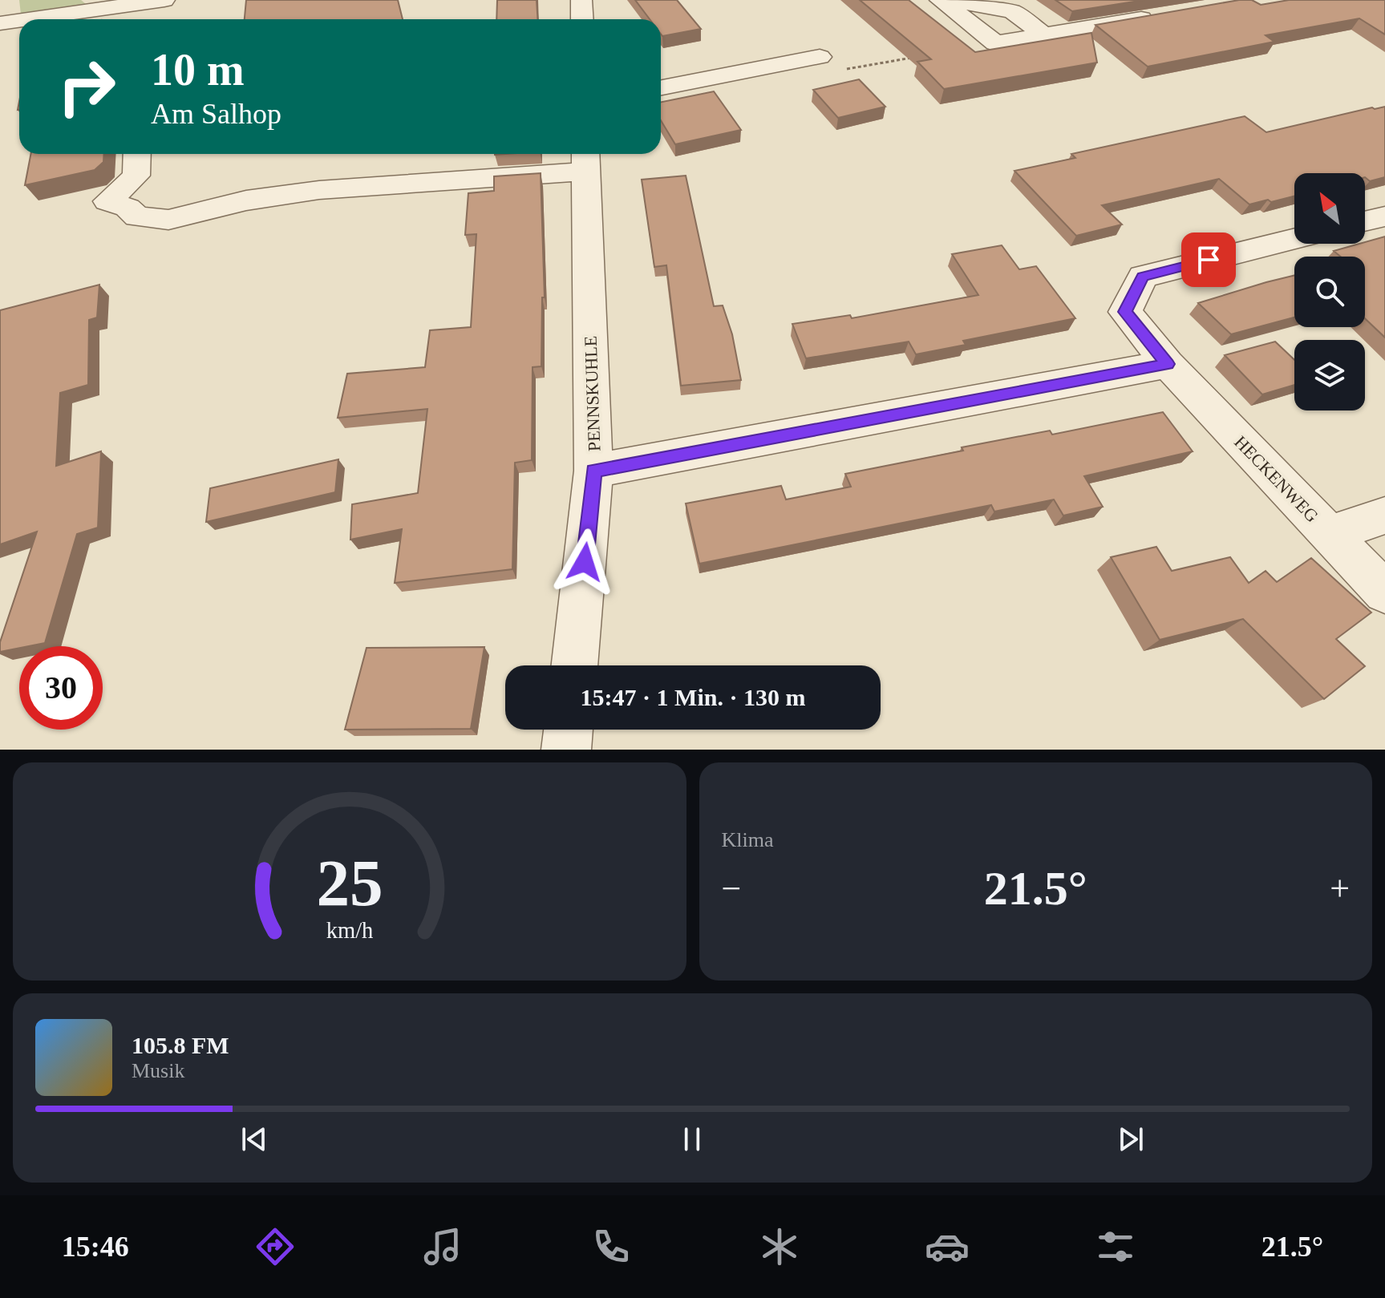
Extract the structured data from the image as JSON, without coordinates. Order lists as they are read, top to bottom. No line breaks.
{"streets":{"street":["PENNSKUHLE","HECKENWEG"]},"north":"top left","page":{"turn":["10 m","Am Salhop"],"limit":"30","trip":"15:47 · 1 Min. · 130 m","tile":"Klima","heat":["−","21.5°","+"],"song":["105.8 FM","Musik"],"tabs":["15:46","21.5°"],"gauge":["25","km/h"]}}
